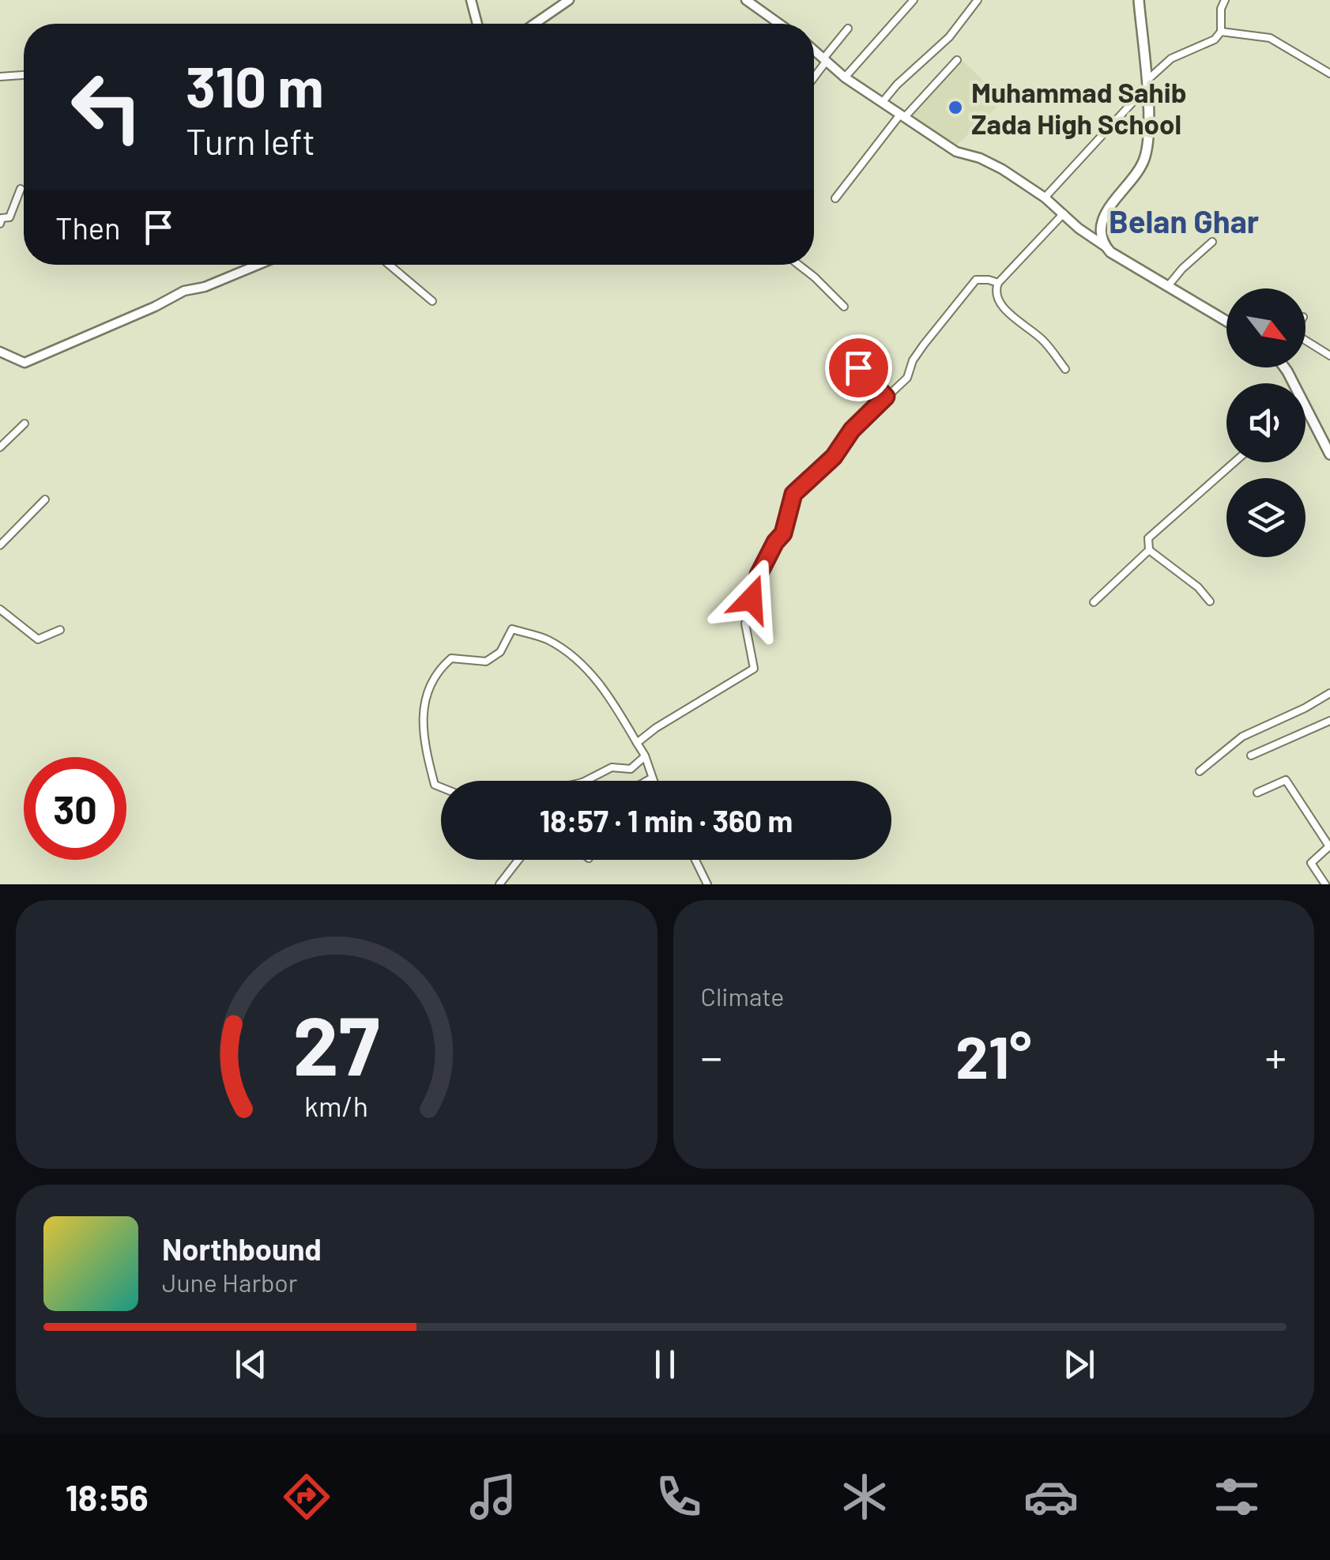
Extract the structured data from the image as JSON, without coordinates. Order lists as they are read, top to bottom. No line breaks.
{"districts":["Belan Ghar"],"places":["Muhammad Sahib Zada High School"],"north":"bottom right","page":{"turn":["310 m","Turn left"],"then":"Then","limit":"30","trip":"18:57 · 1 min · 360 m","tile":"Climate","heat":["−","21°","+"],"song":["Northbound","June Harbor"],"tabs":"18:56","gauge":["27","km/h"]}}
